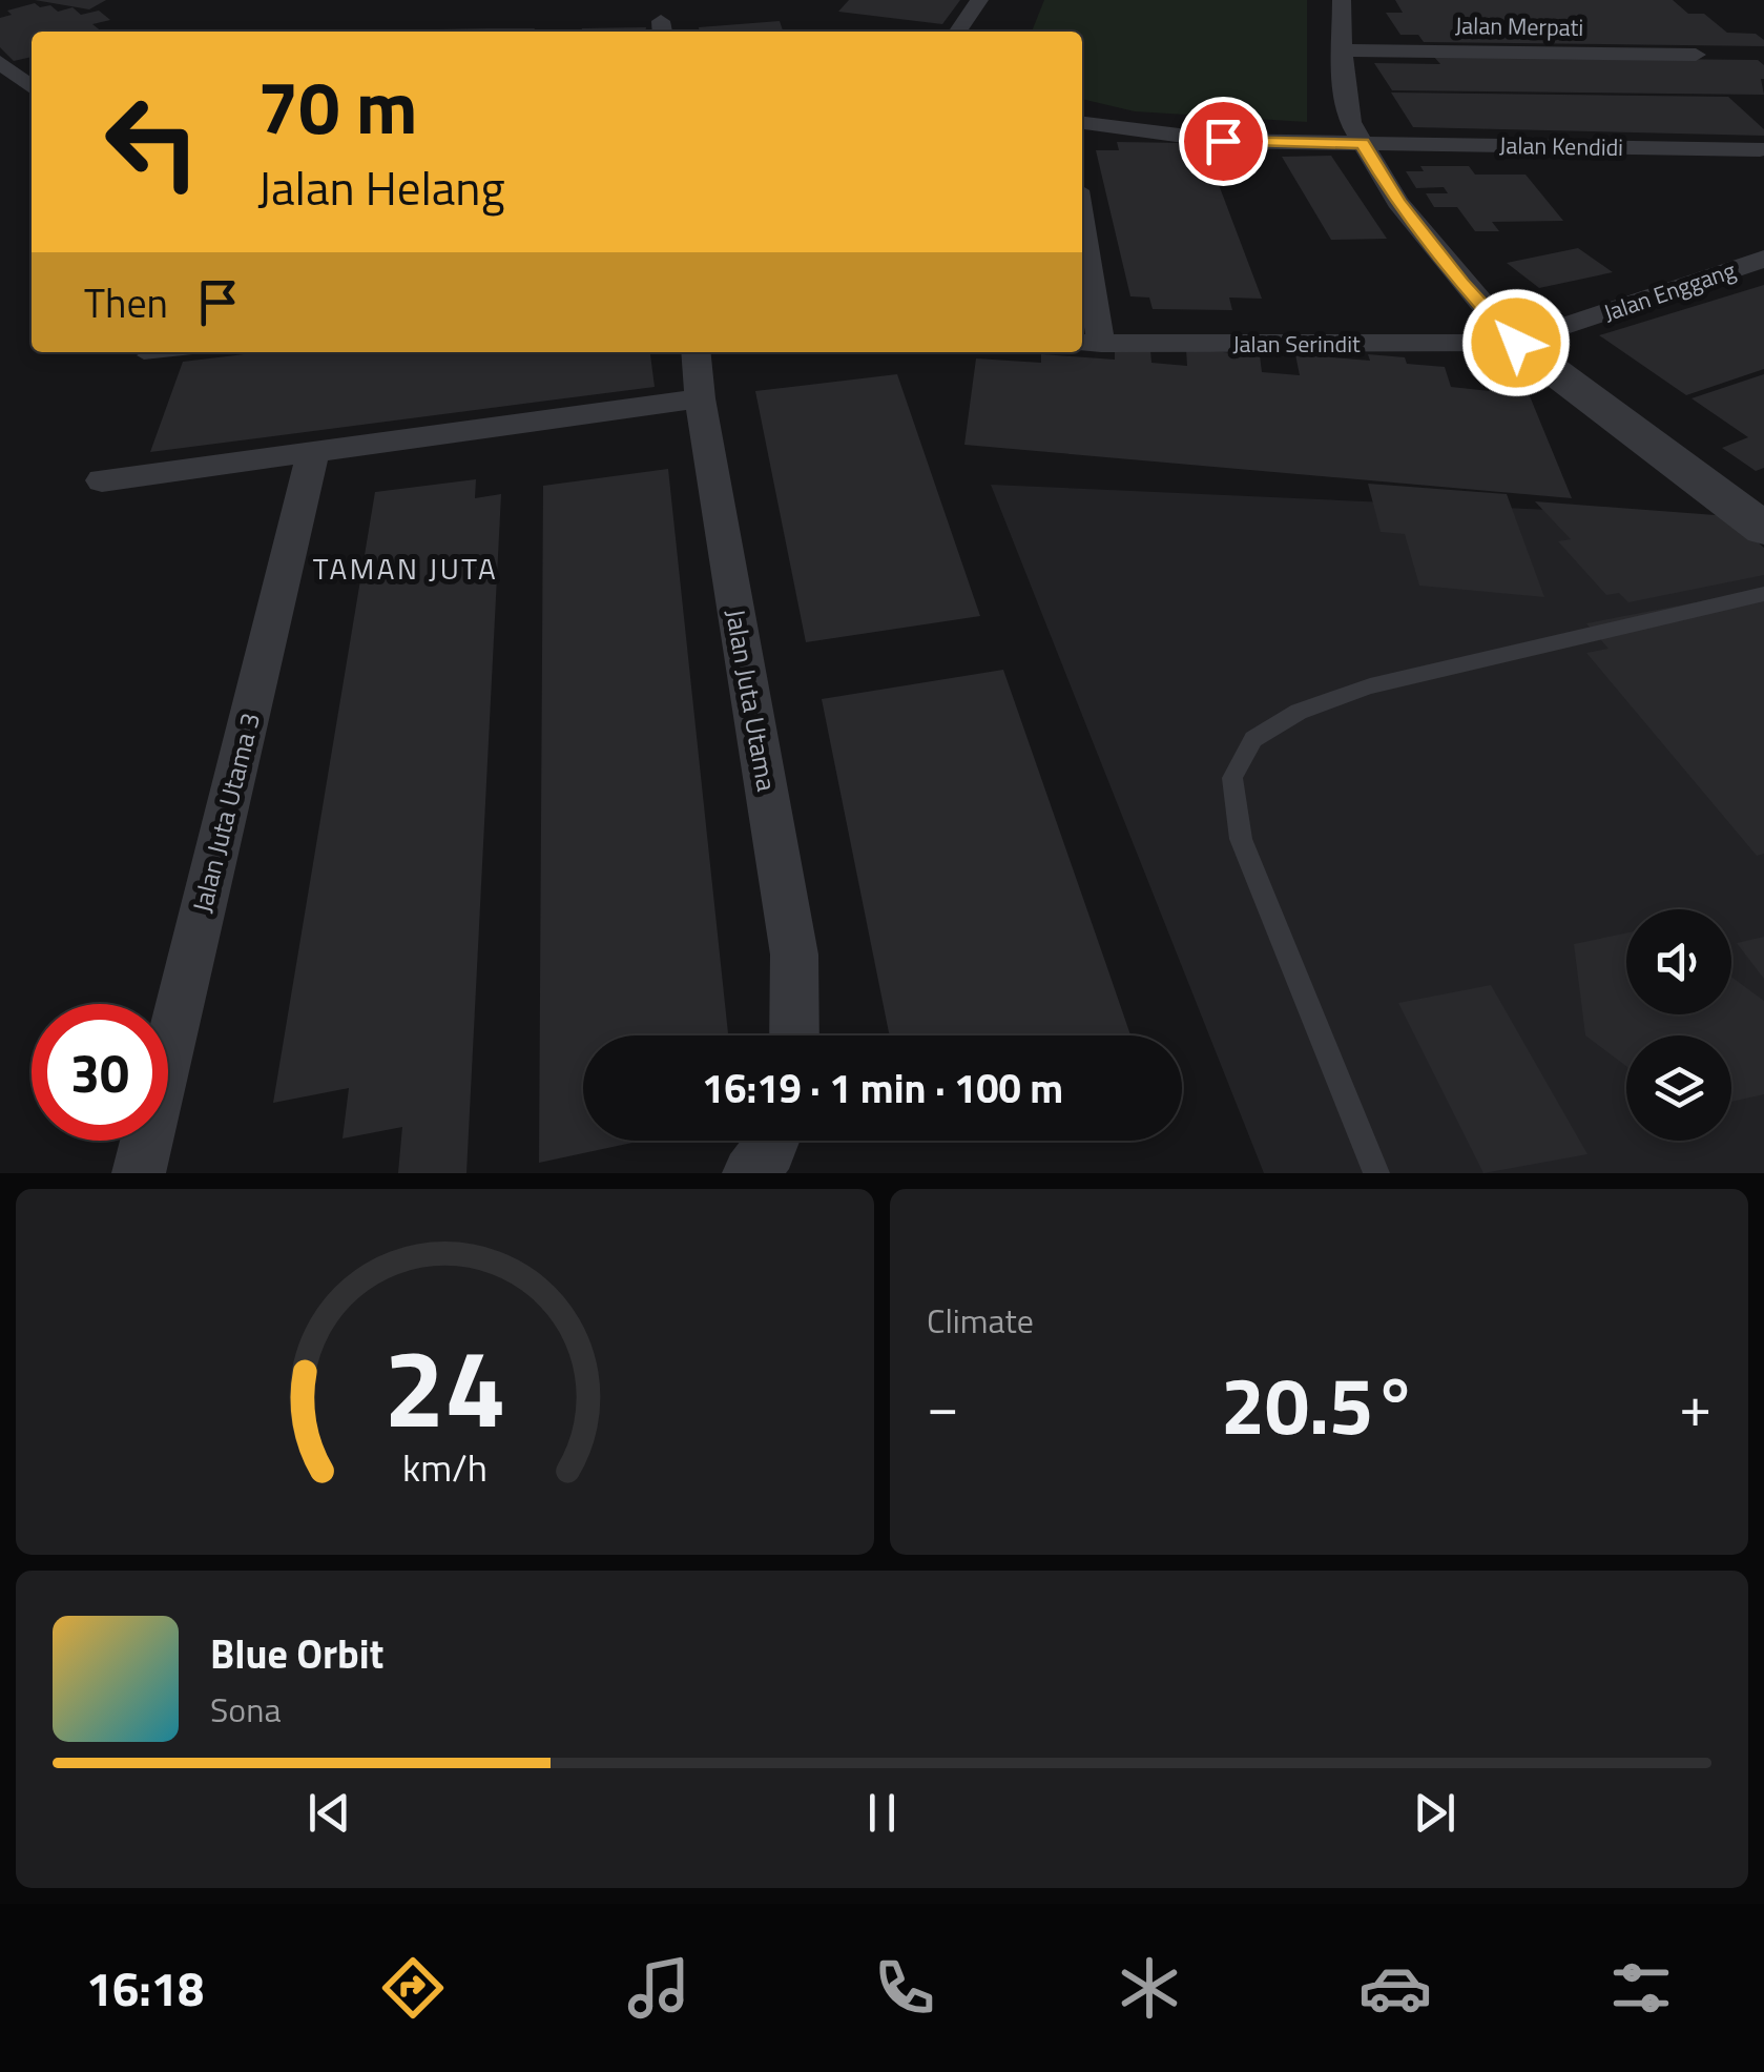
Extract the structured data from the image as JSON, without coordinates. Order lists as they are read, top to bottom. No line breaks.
{"streets":{"street":["Jalan Merpati","Jalan Kendidi","Jalan Enggang","Jalan Serindit","Jalan Juta Utama","Jalan Juta Utama 3"]},"crossings":[["Jalan Enggang","Jalan Serindit"]],"districts":["TAMAN JUTA"],"page":{"turn":["70 m","Jalan Helang"],"then":"Then","limit":"30","trip":"16:19 · 1 min · 100 m","tile":"Climate","heat":["−","20.5°","+"],"song":["Blue Orbit","Sona"],"tabs":"16:18","gauge":["24","km/h"]}}
